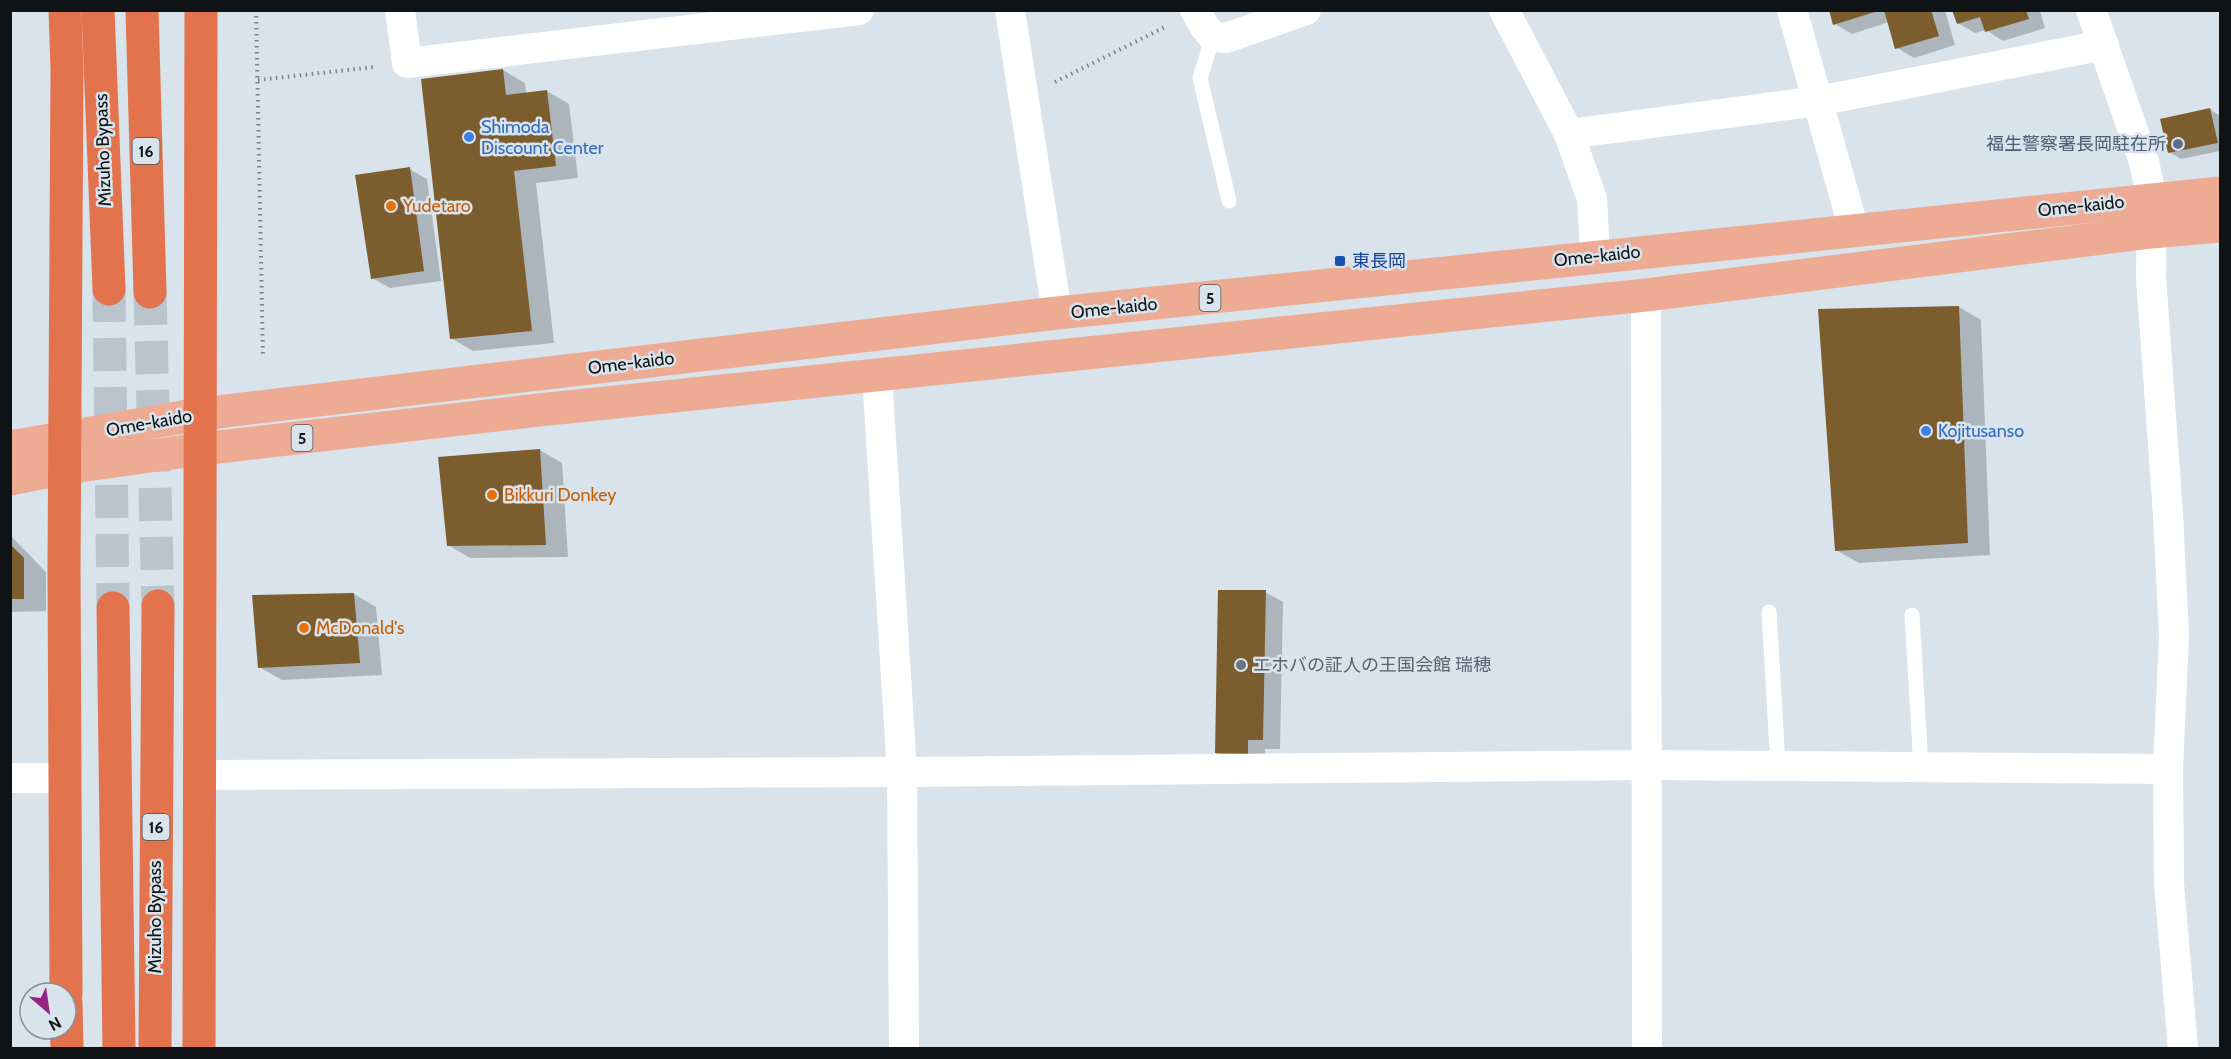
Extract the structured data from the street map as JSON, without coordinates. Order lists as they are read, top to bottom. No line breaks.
{"streets":{"highway":["Mizuho Bypass","16"],"main road":["Ome-kaido","5"]},"places":{"other":["Shimoda Discount Center","福生警察署長岡駐在所","Yudetaro","Kojitusanso","Bikkuri Donkey","McDonald's","エホバの証人の王国会館 瑞穂"],"transit":["東長岡"]},"north":"bottom right"}
